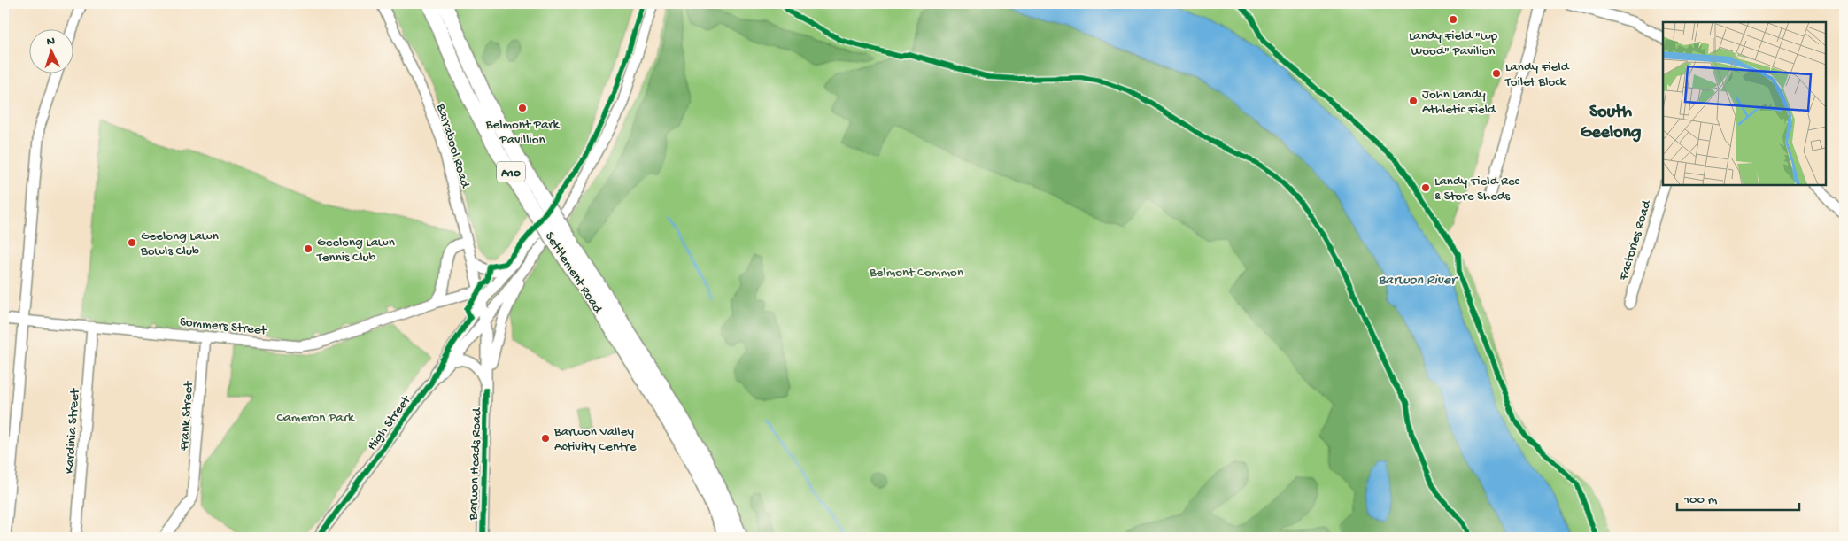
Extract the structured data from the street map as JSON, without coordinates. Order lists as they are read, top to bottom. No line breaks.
{"streets":{"highway":["A10","Settlement Road"],"street":["Barrabool Road","Factories Road","Sommers Street","Frank Street","High Street","Kardinia Street","Barwon Heads Road"]},"crossings":[["Barrabool Road","Sommers Street"],["Barrabool Road","High Street"],["Barrabool Road","Barwon Heads Road"],["Sommers Street","Frank Street"],["Sommers Street","Kardinia Street"],["High Street","Barwon Heads Road"]],"districts":["South Geelong"],"water":["Barwon River"],"parks":["Belmont Common","Cameron Park"],"places":["Landy Field \"wp Wood\" Pavilion","Landy Field Toilet Block","John Landy Athletic Field","Belmont Park Pavillion","Landy Field Rec & Store Sheds","Geelong Lawn Bowls Club","Geelong Lawn Tennis Club","Barwon Valley Activity Centre"],"scale_bar":"100 m","north":"top"}
